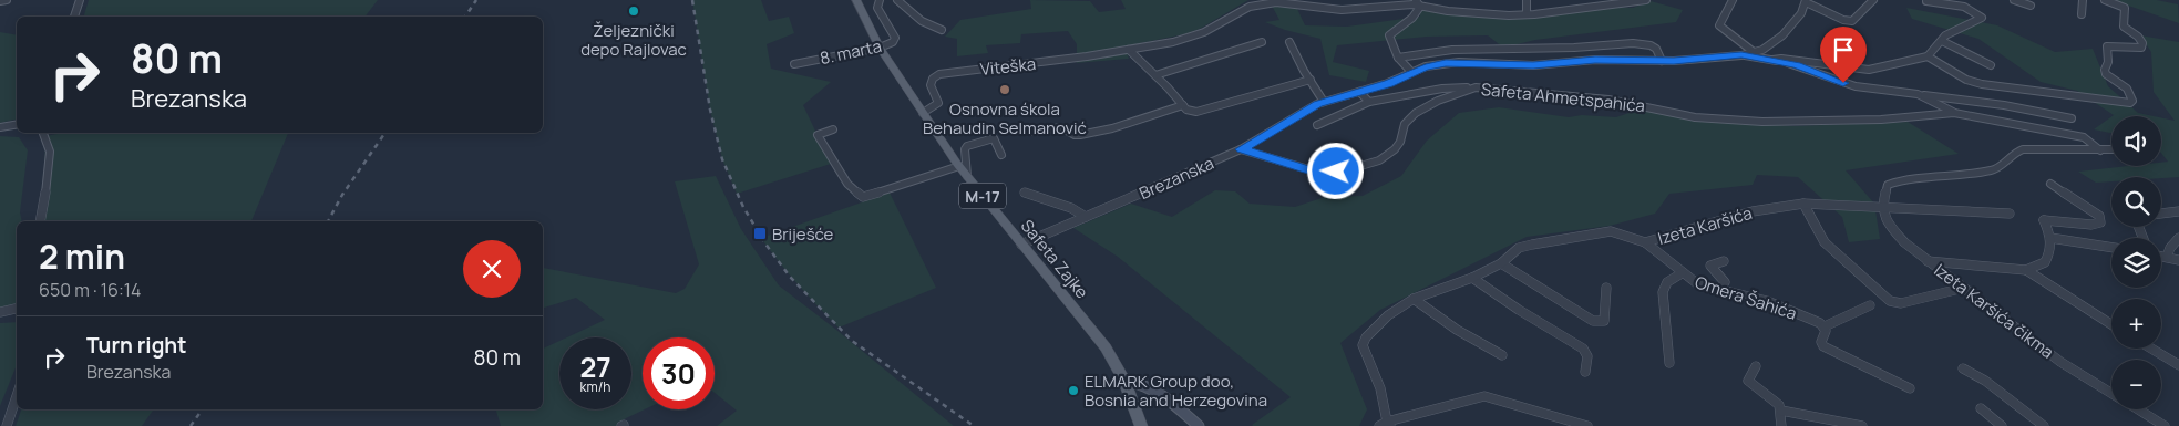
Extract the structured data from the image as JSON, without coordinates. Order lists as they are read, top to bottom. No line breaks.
{"streets":{"main road":["M-17","Safeta Zajke"],"street":["8. marta","Viteška","Safeta Ahmetspahića","Brezanska","Izeta Karšića","Omera Šahića","Izeta Karšića čikma"]},"crossings":[["8. marta","Safeta Zajke"],["Viteška","Safeta Zajke"],["Safeta Ahmetspahića","Brezanska"],["Brezanska","Safeta Zajke"],["M-17","Safeta Zajke"],["Izeta Karšića","Omera Šahića"],["Izeta Karšića","Izeta Karšića čikma"]],"places":{"other":["Željeznički depo Rajlovac","Osnovna śkola Behaudin Selmanović","ELMARK Group doo, Bosnia and Herzegovina"],"transit":["Briješće"]},"page":{"turn":["80 m","Brezanska"],"map_buttons":["+","−"],"heading":["2 min","650 m · 16:14"],"list":[{"name":"Turn right","note":"Brezanska","value":"80 m"}],"speed":"27 km/h","limit":"30"}}
